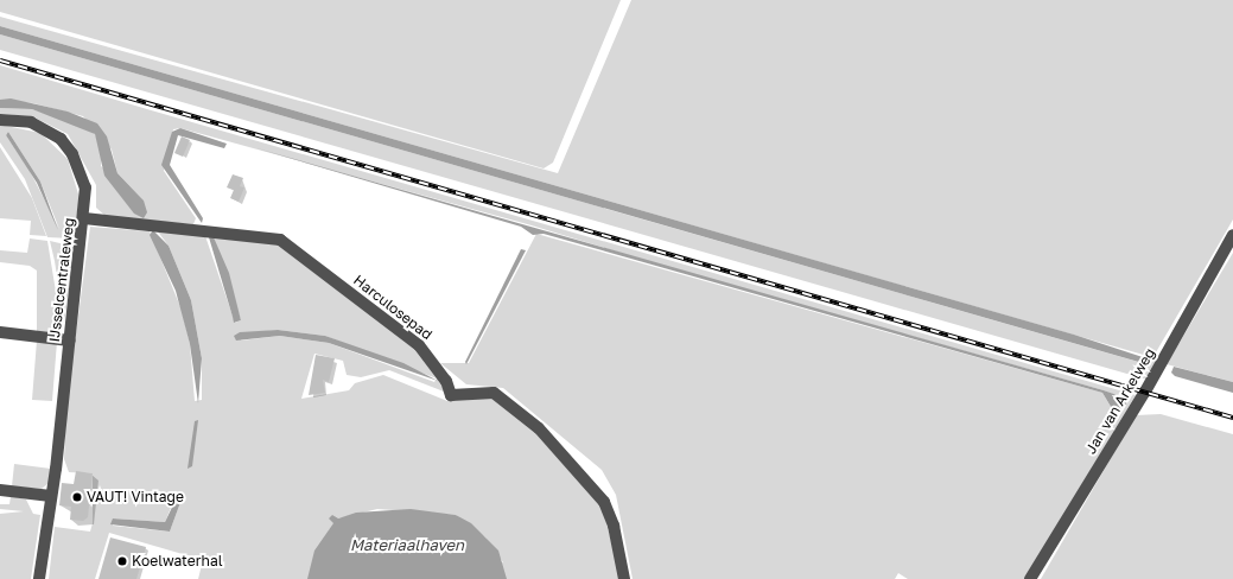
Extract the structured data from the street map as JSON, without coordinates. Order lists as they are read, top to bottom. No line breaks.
{"streets":{"street":["IJsselcentraleweg","Harculosepad","Jan van Arkelweg"]},"crossings":[["IJsselcentraleweg","Harculosepad"]],"water":["Materiaalhaven"],"places":["VAUT! Vintage","Koelwaterhal"]}
